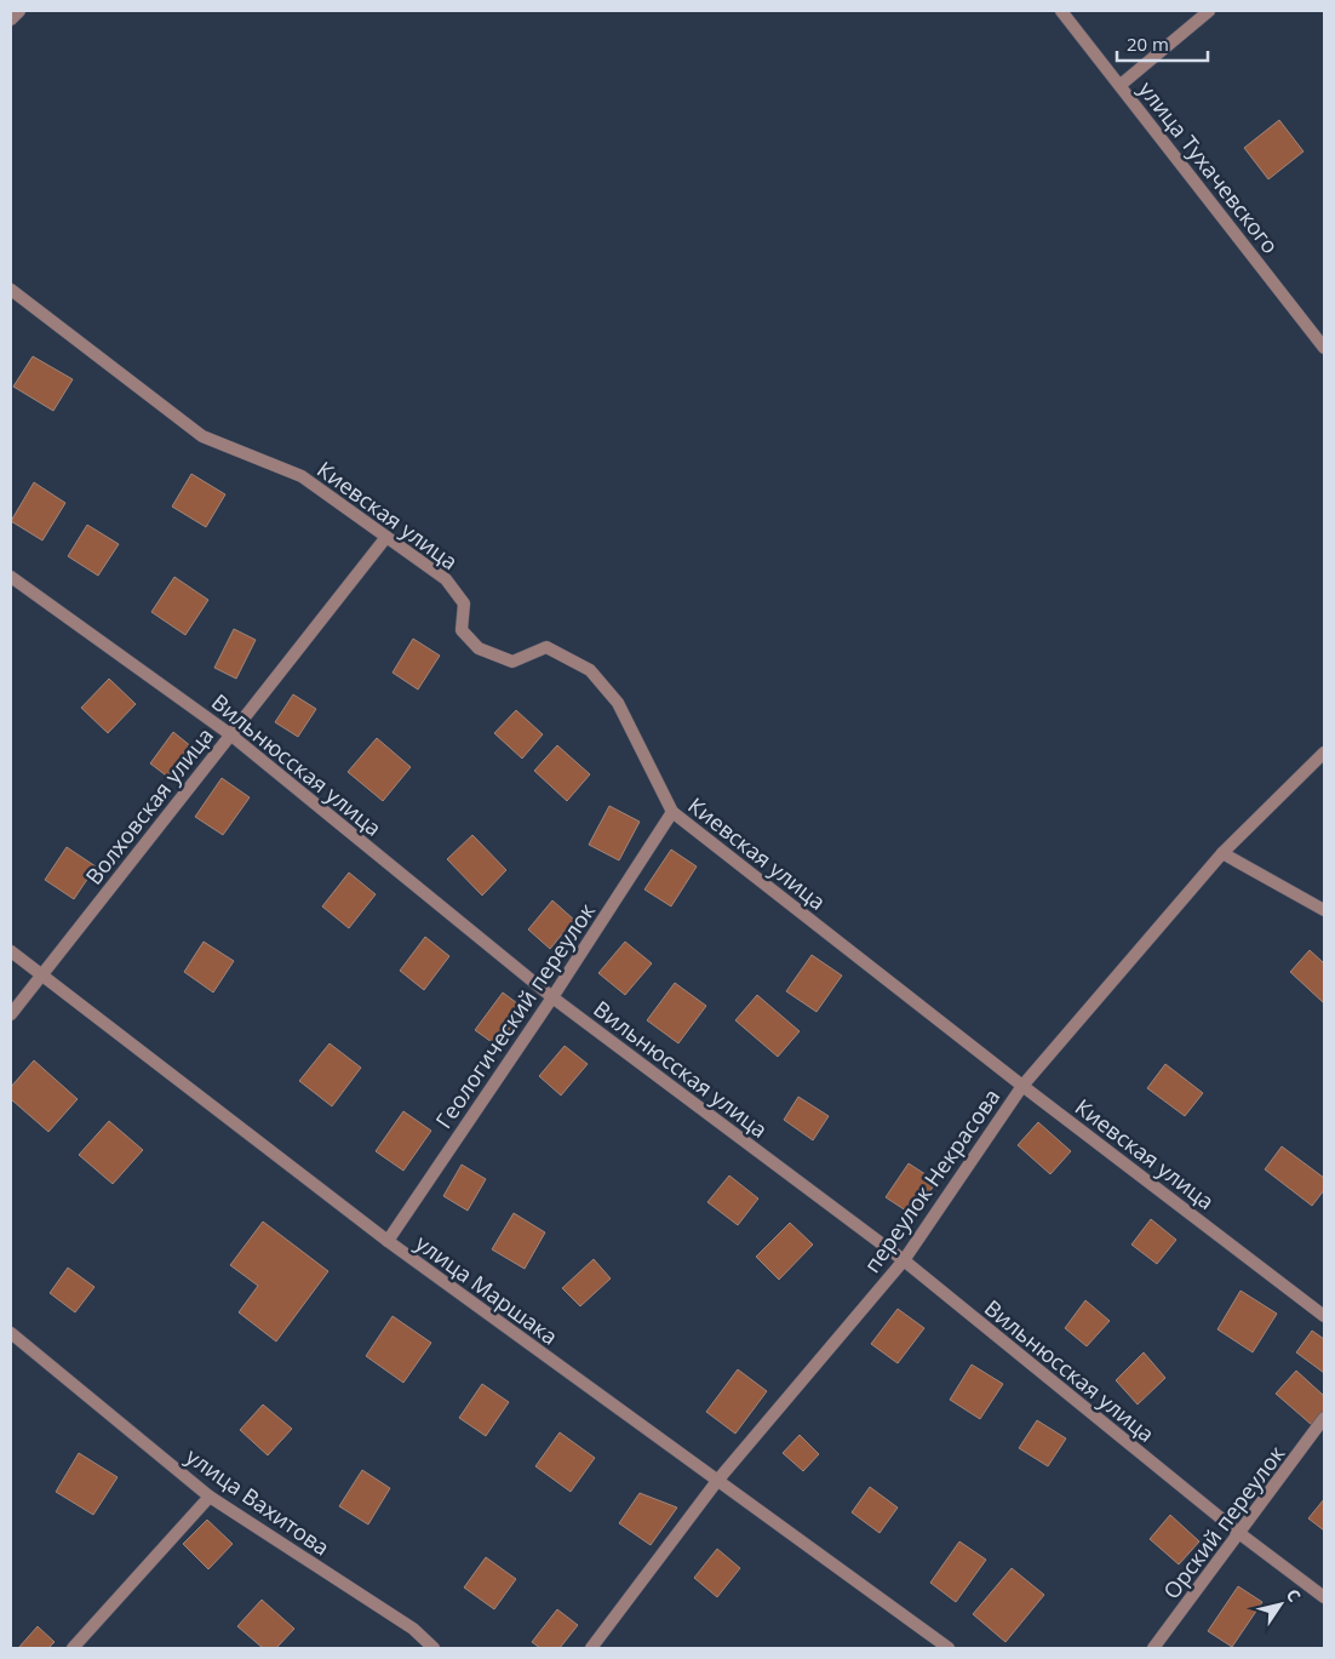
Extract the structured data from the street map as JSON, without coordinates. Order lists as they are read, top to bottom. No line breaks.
{"streets":{"street":["улица Тухачевского","Киевская улица","Вильнюсская улица","Волховская улица","Геологический переулок","переулок Некрасова","улица Маршака","улица Вахитова","Орский переулок"]},"crossings":[["Киевская улица","Волховская улица"],["Киевская улица","Геологический переулок"],["Киевская улица","переулок Некрасова"],["Вильнюсская улица","Волховская улица"],["Вильнюсская улица","Геологический переулок"],["Вильнюсская улица","переулок Некрасова"],["Вильнюсская улица","Орский переулок"],["Волховская улица","улица Маршака"],["Геологический переулок","улица Маршака"],["переулок Некрасова","улица Маршака"]],"scale_bar":"20 m","north":"top right"}
